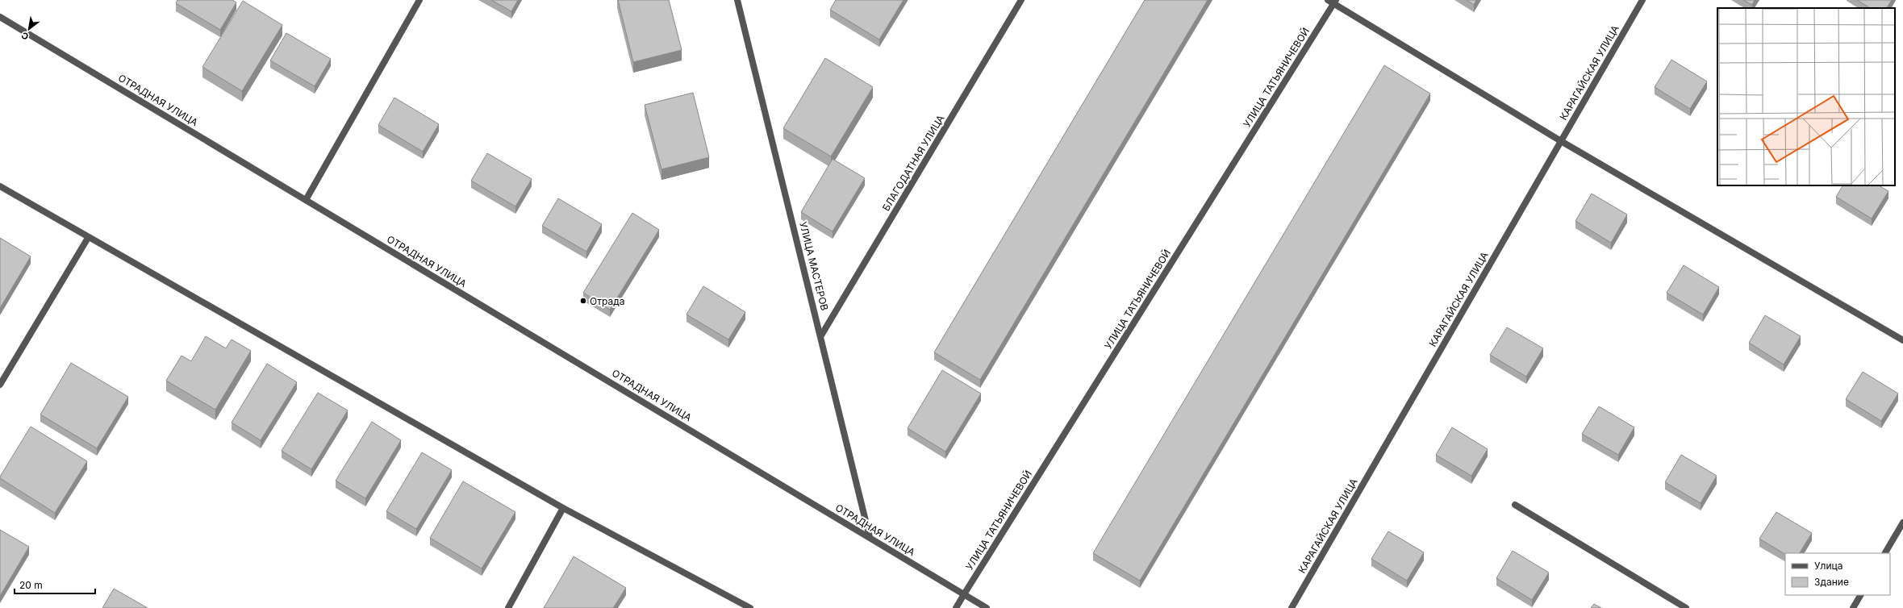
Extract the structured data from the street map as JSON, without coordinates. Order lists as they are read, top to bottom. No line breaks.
{"streets":{"street":["КАРАГАЙСКАЯ УЛИЦА","УЛИЦА ТАТЬЯНИЧЕВОЙ","ОТРАДНАЯ УЛИЦА","БЛАГОДАТНАЯ УЛИЦА","УЛИЦА МАСТЕРОВ"]},"crossings":[["УЛИЦА ТАТЬЯНИЧЕВОЙ","ОТРАДНАЯ УЛИЦА"],["ОТРАДНАЯ УЛИЦА","УЛИЦА МАСТЕРОВ"],["БЛАГОДАТНАЯ УЛИЦА","УЛИЦА МАСТЕРОВ"]],"places":["Отрада"],"legend":["Улица","Здание"],"scale_bar":"20 m","north":"bottom left"}
